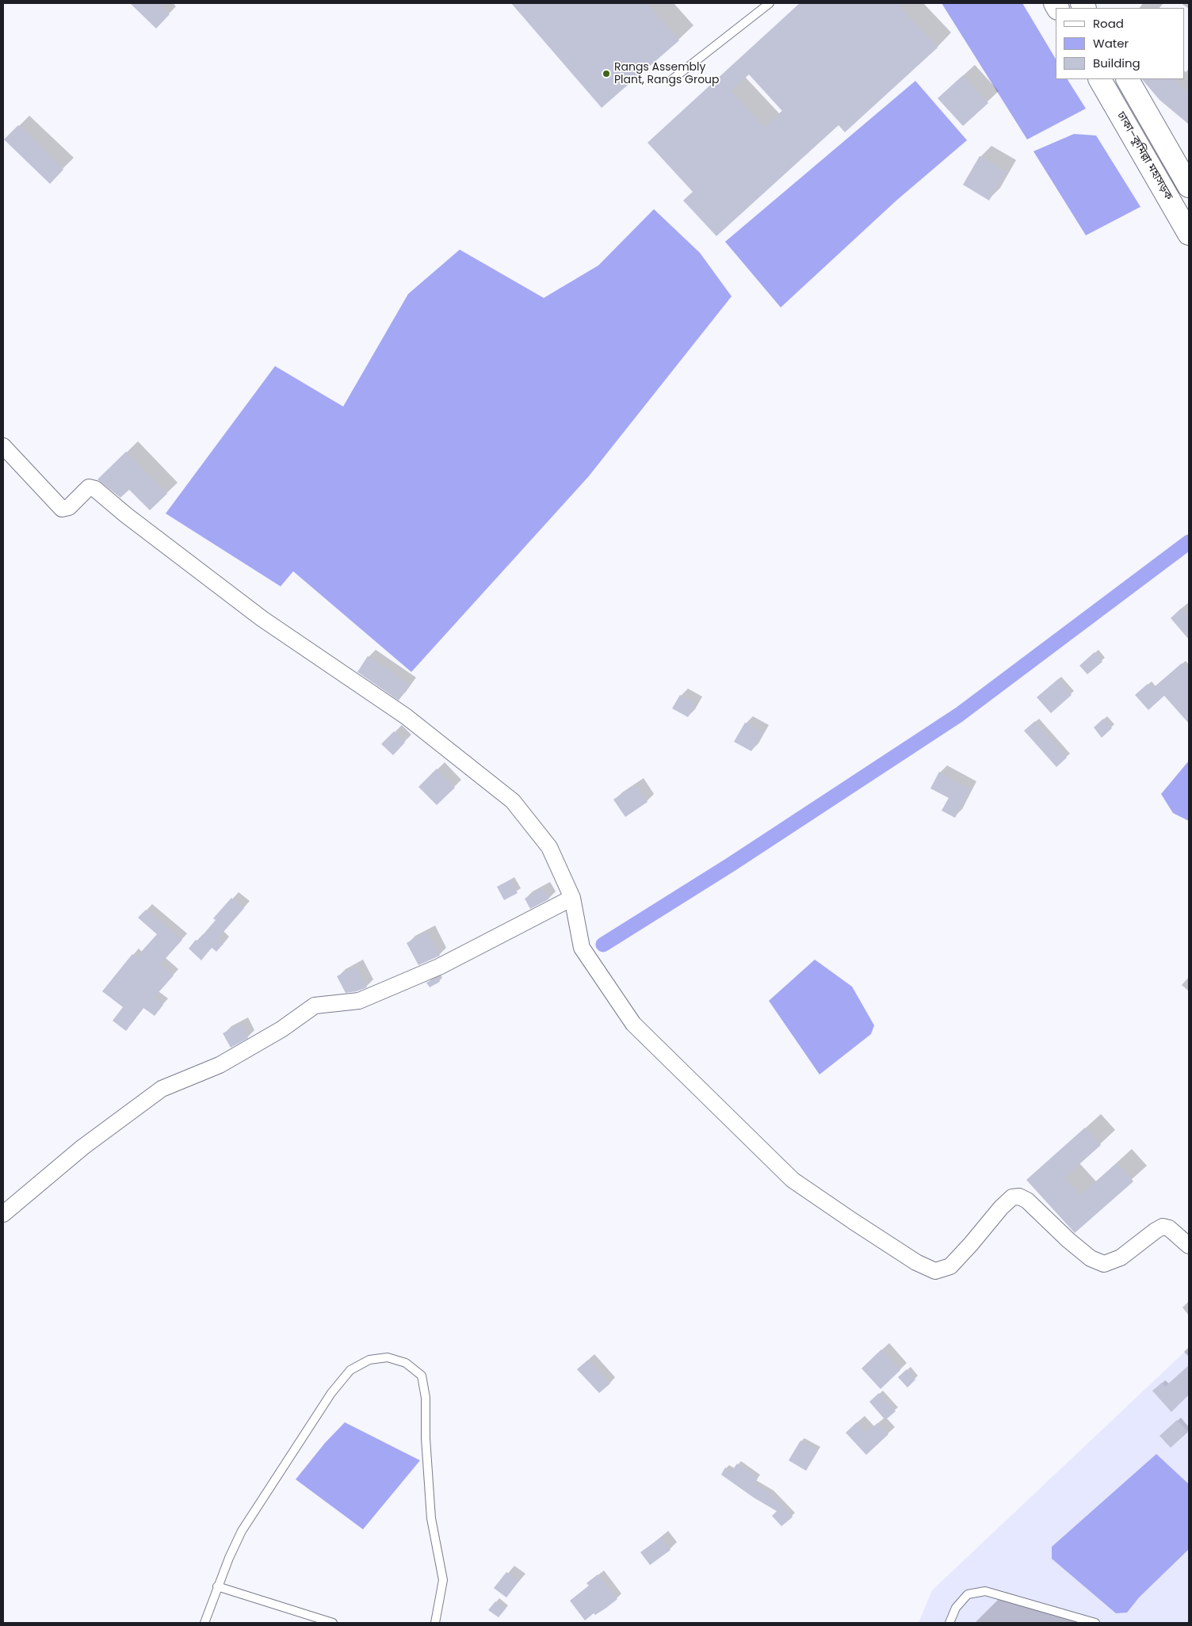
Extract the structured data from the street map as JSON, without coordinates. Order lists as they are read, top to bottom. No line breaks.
{"streets":{"highway":["ঢাকা–কুমিল্লা মহাসড়ক"]},"places":["Rangs Assembly Plant, Rangs Group"],"legend":["Road","Water","Building"]}
